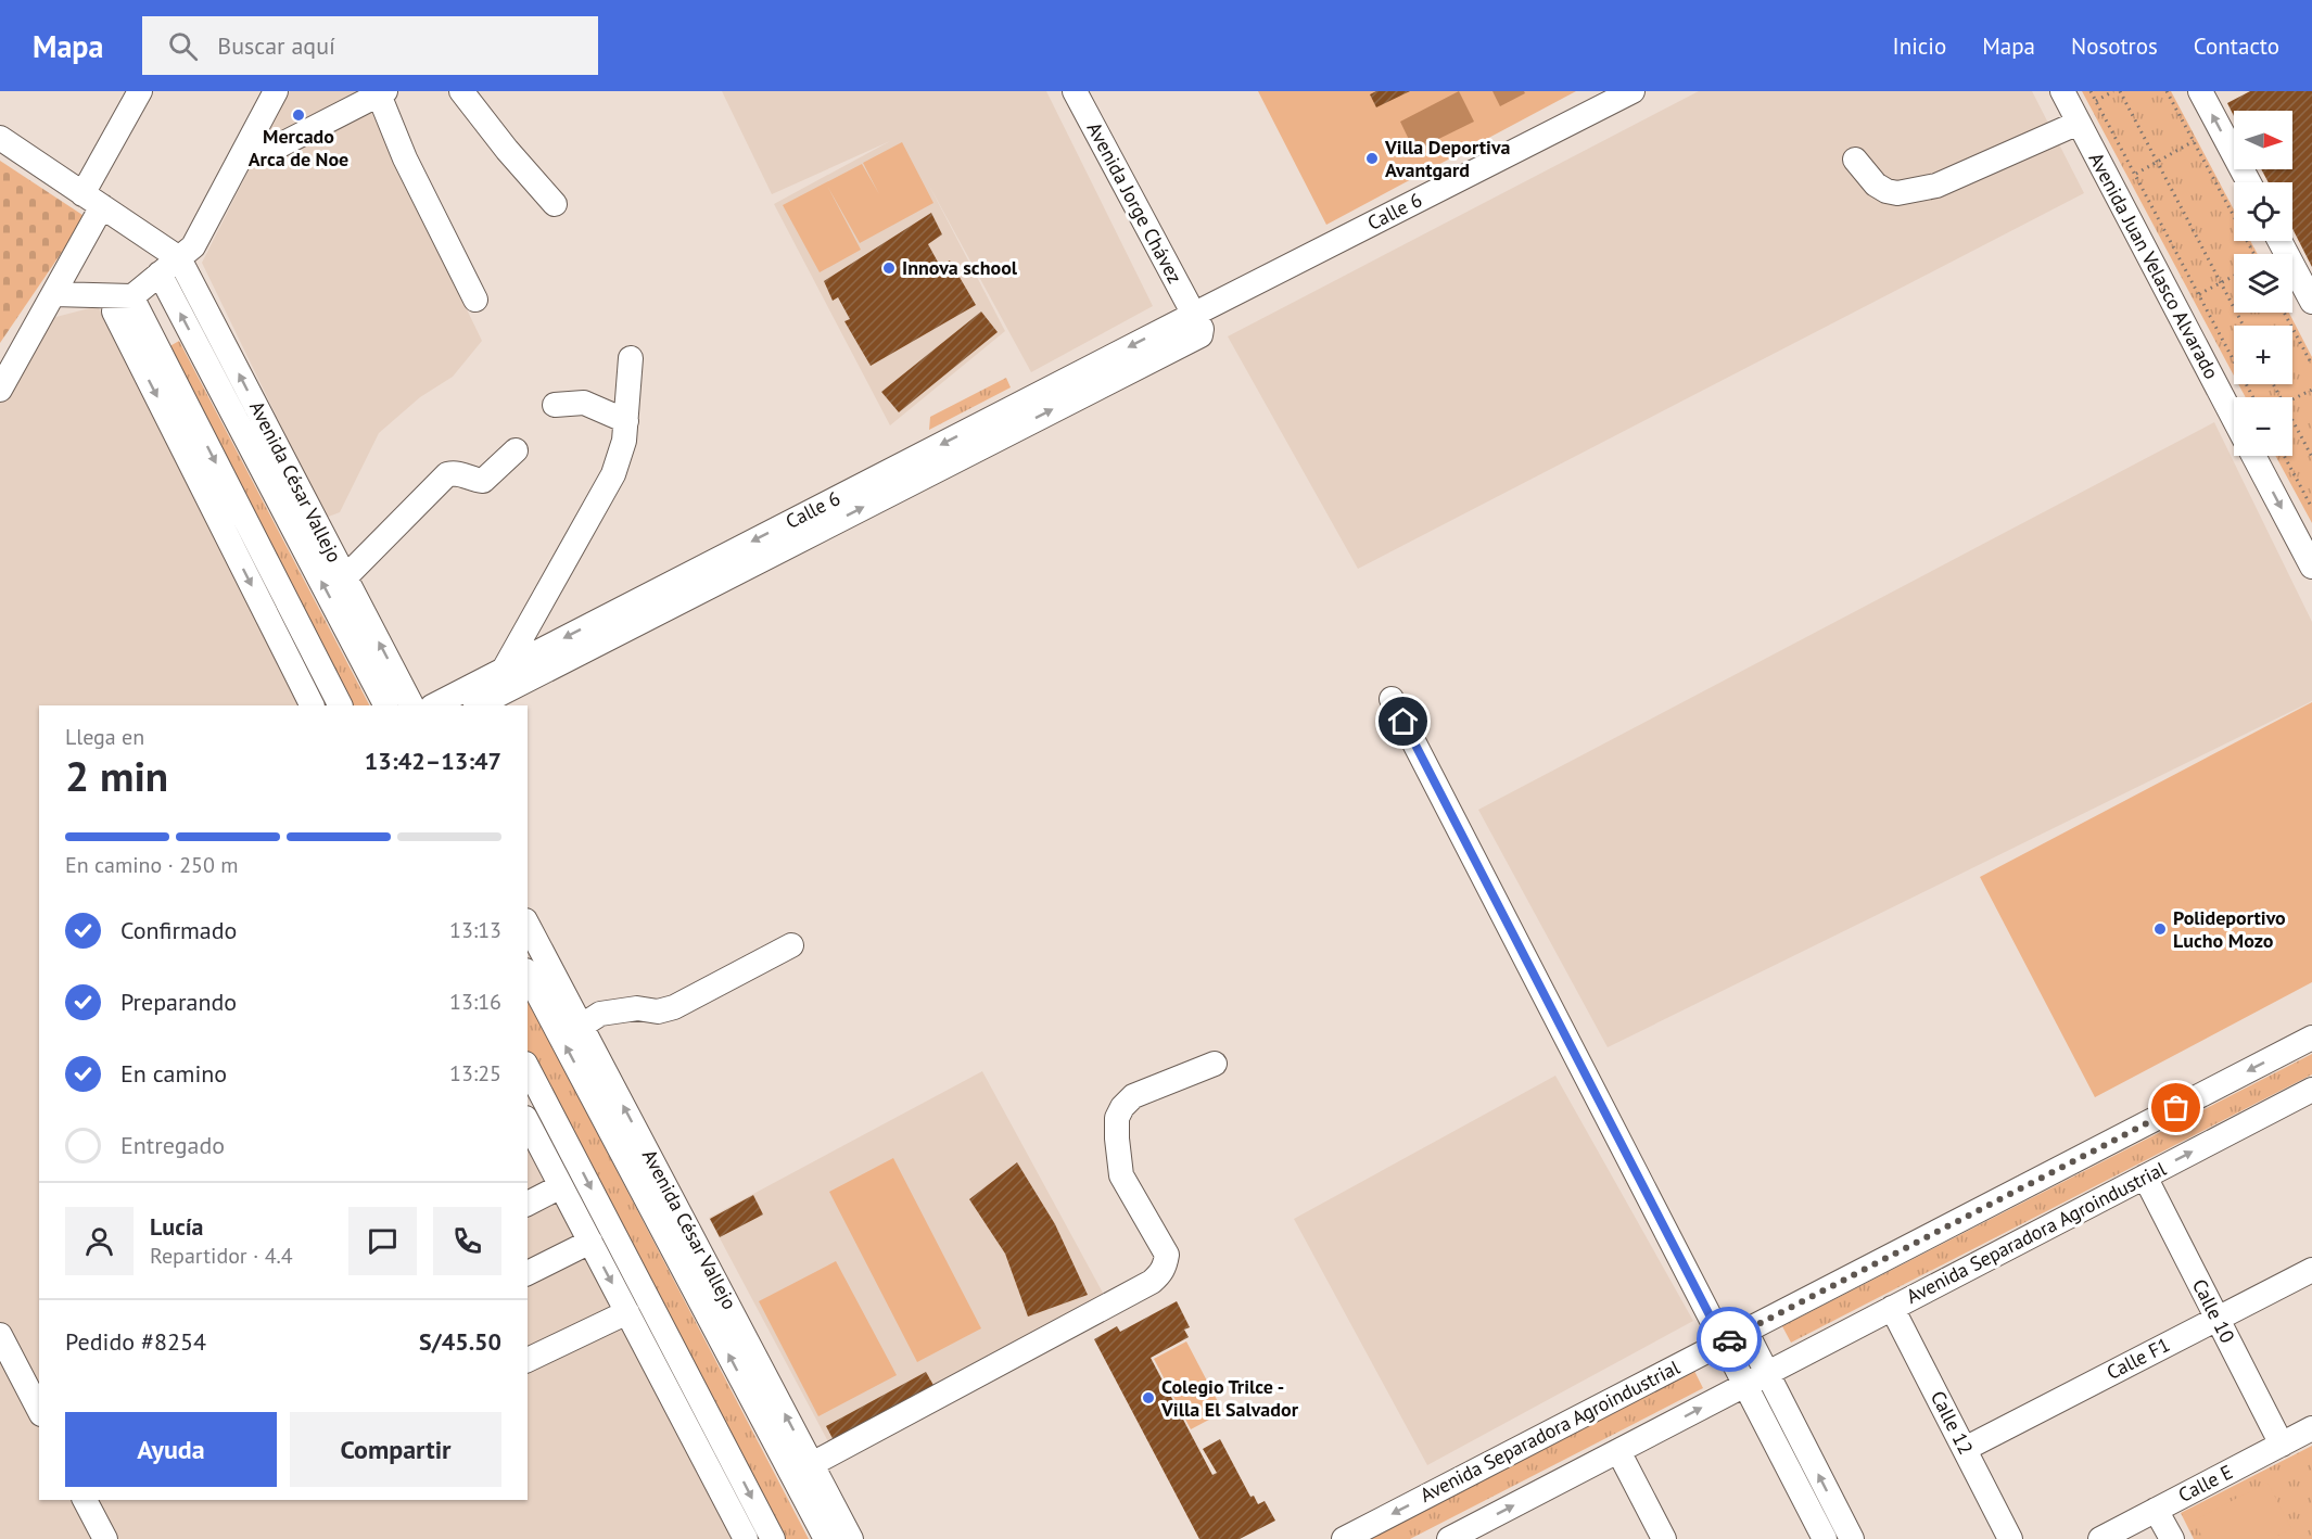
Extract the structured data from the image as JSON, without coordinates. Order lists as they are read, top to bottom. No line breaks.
{"streets":{"street":["Avenida Jorge Chávez","Calle 6","Avenida Juan Velasco Alvarado","Avenida César Vallejo","Avenida Separadora Agroindustrial","Calle 10","Calle F1","Calle 12","Calle E"]},"crossings":[["Avenida Jorge Chávez","Calle 6"],["Avenida Separadora Agroindustrial","Calle 10"],["Avenida Separadora Agroindustrial","Calle 12"],["Calle 10","Calle F1"],["Calle 10","Calle E"],["Calle F1","Calle 12"]],"places":["Mercado Arca de Noe","Villa Deportiva Avantgard","Innova school","Polideportivo Lucho Mozo","Colegio Trilce - Villa El Salvador"],"north":"right","page":{"header":"Mapa","search":"Buscar aquí","nav":["Inicio","Mapa","Nosotros","Contacto"],"map_buttons":["+","−"],"heading":["2 min","Llega en","13:42–13:47"],"panel":["Lucía","Repartidor · 4.4","Pedido #8254","S/45.50"],"bar":"En camino · 250 m","list":[["Confirmado","13:13"],["Preparando","13:16"],["En camino","13:25"],"Entregado"],"buttons":["Ayuda","Compartir"]}}
